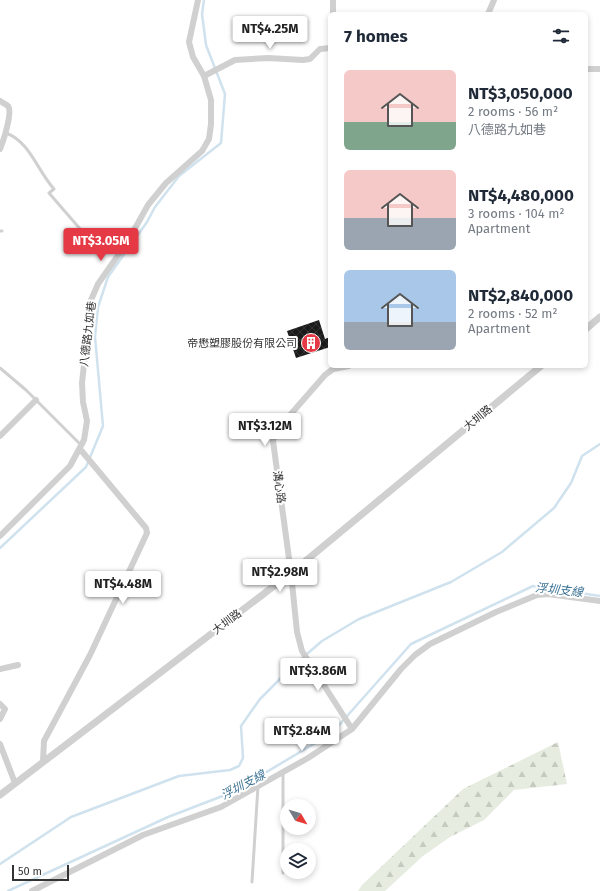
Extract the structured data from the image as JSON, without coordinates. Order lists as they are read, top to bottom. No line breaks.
{"streets":{"street":["八德路九如巷","大圳路","溝心路"]},"crossings":[["大圳路","溝心路"]],"water":["浮圳支線"],"places":{"building":["帝懋塑膠股份有限公司"]},"scale_bar":"50 m","north":"bottom right","page":{"heading":"7 homes","price":["NT$4.25M","NT$3.05M","NT$3.12M","NT$2.98M","NT$4.48M","NT$3.86M","NT$2.84M"],"list":[{"name":"NT$3,050,000","note":"2 rooms · 56 m² · 八德路九如巷"},{"name":"NT$4,480,000","note":"3 rooms · 104 m² · Apartment"},{"name":"NT$2,840,000","note":"2 rooms · 52 m² · Apartment"}],"scale":"50 m"}}
